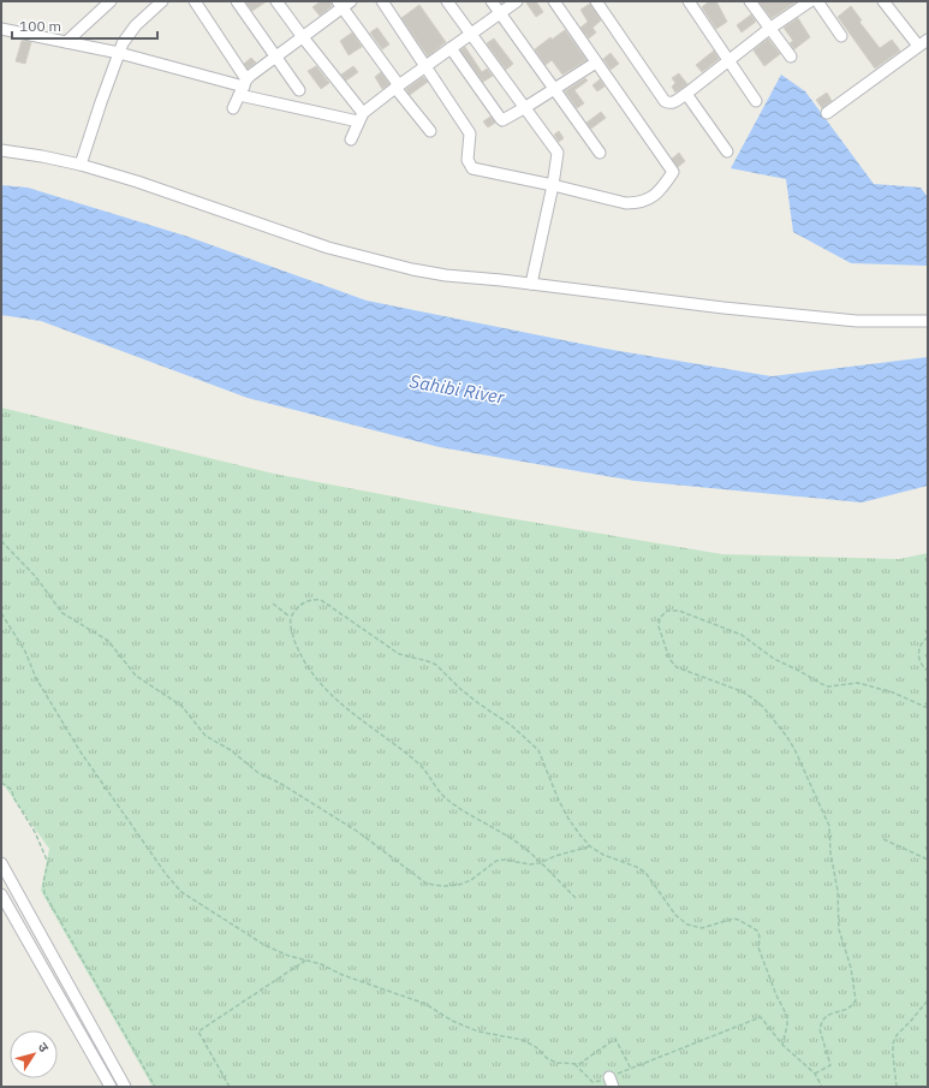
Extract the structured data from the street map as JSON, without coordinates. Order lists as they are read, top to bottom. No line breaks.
{"water":["Sahibi River"],"scale_bar":"100 m","north":"top right"}
